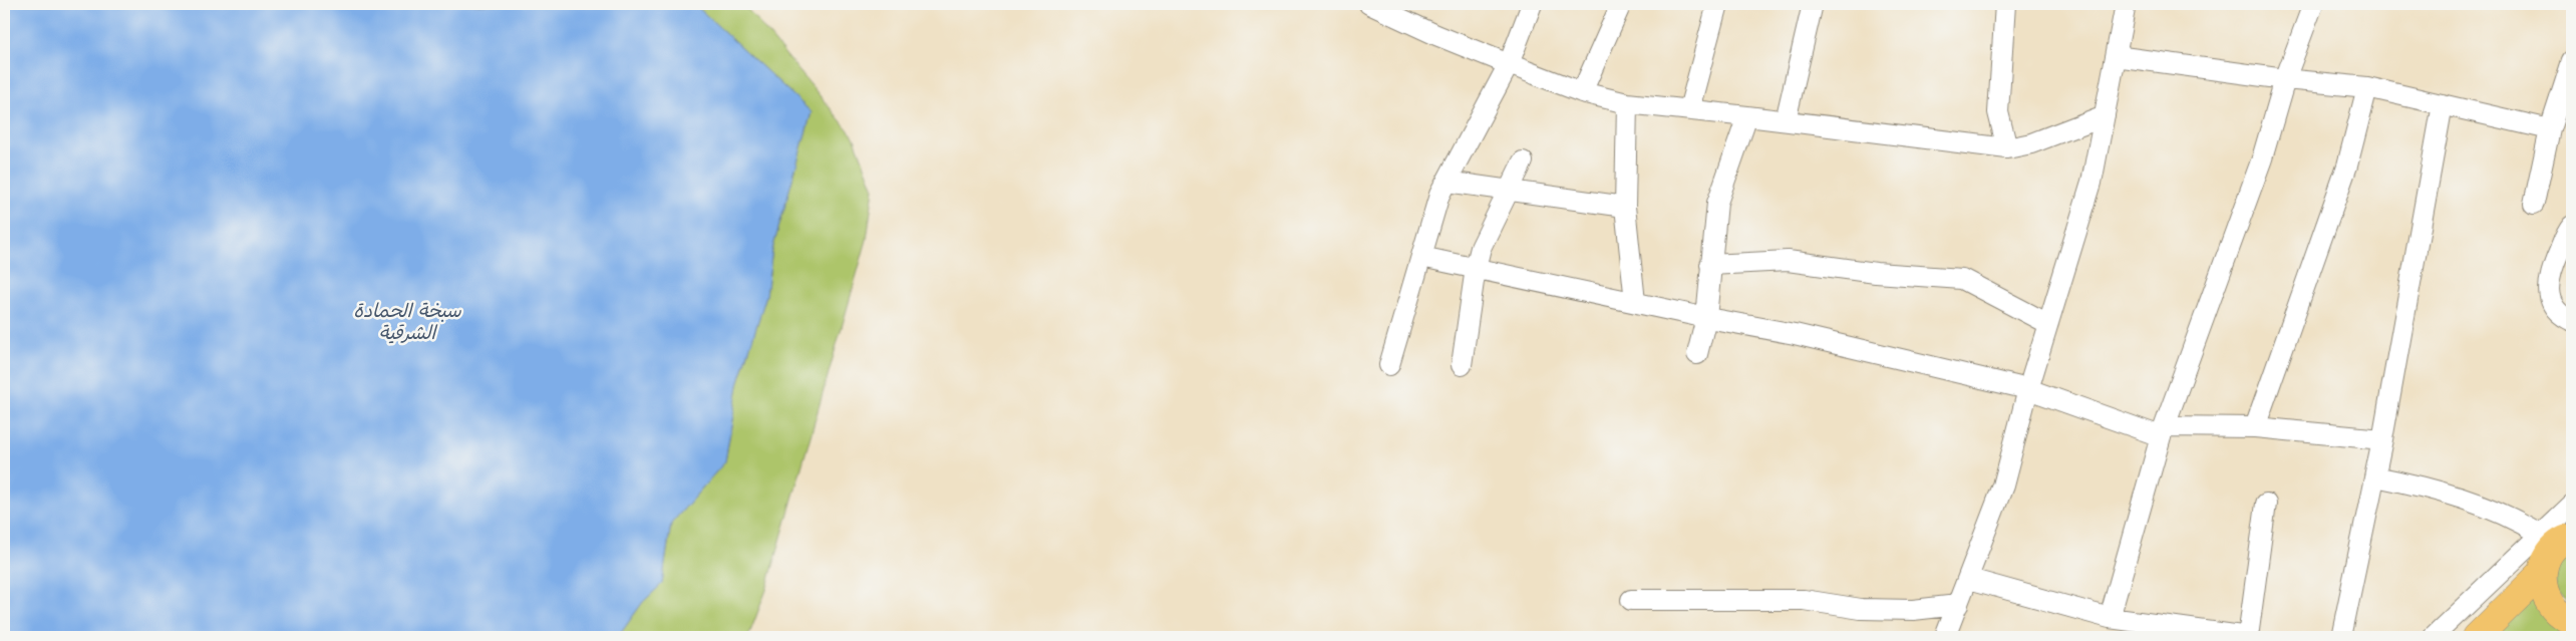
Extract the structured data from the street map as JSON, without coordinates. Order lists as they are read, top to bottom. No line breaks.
{"water":["سبخة الحمادة الشرقية"]}
